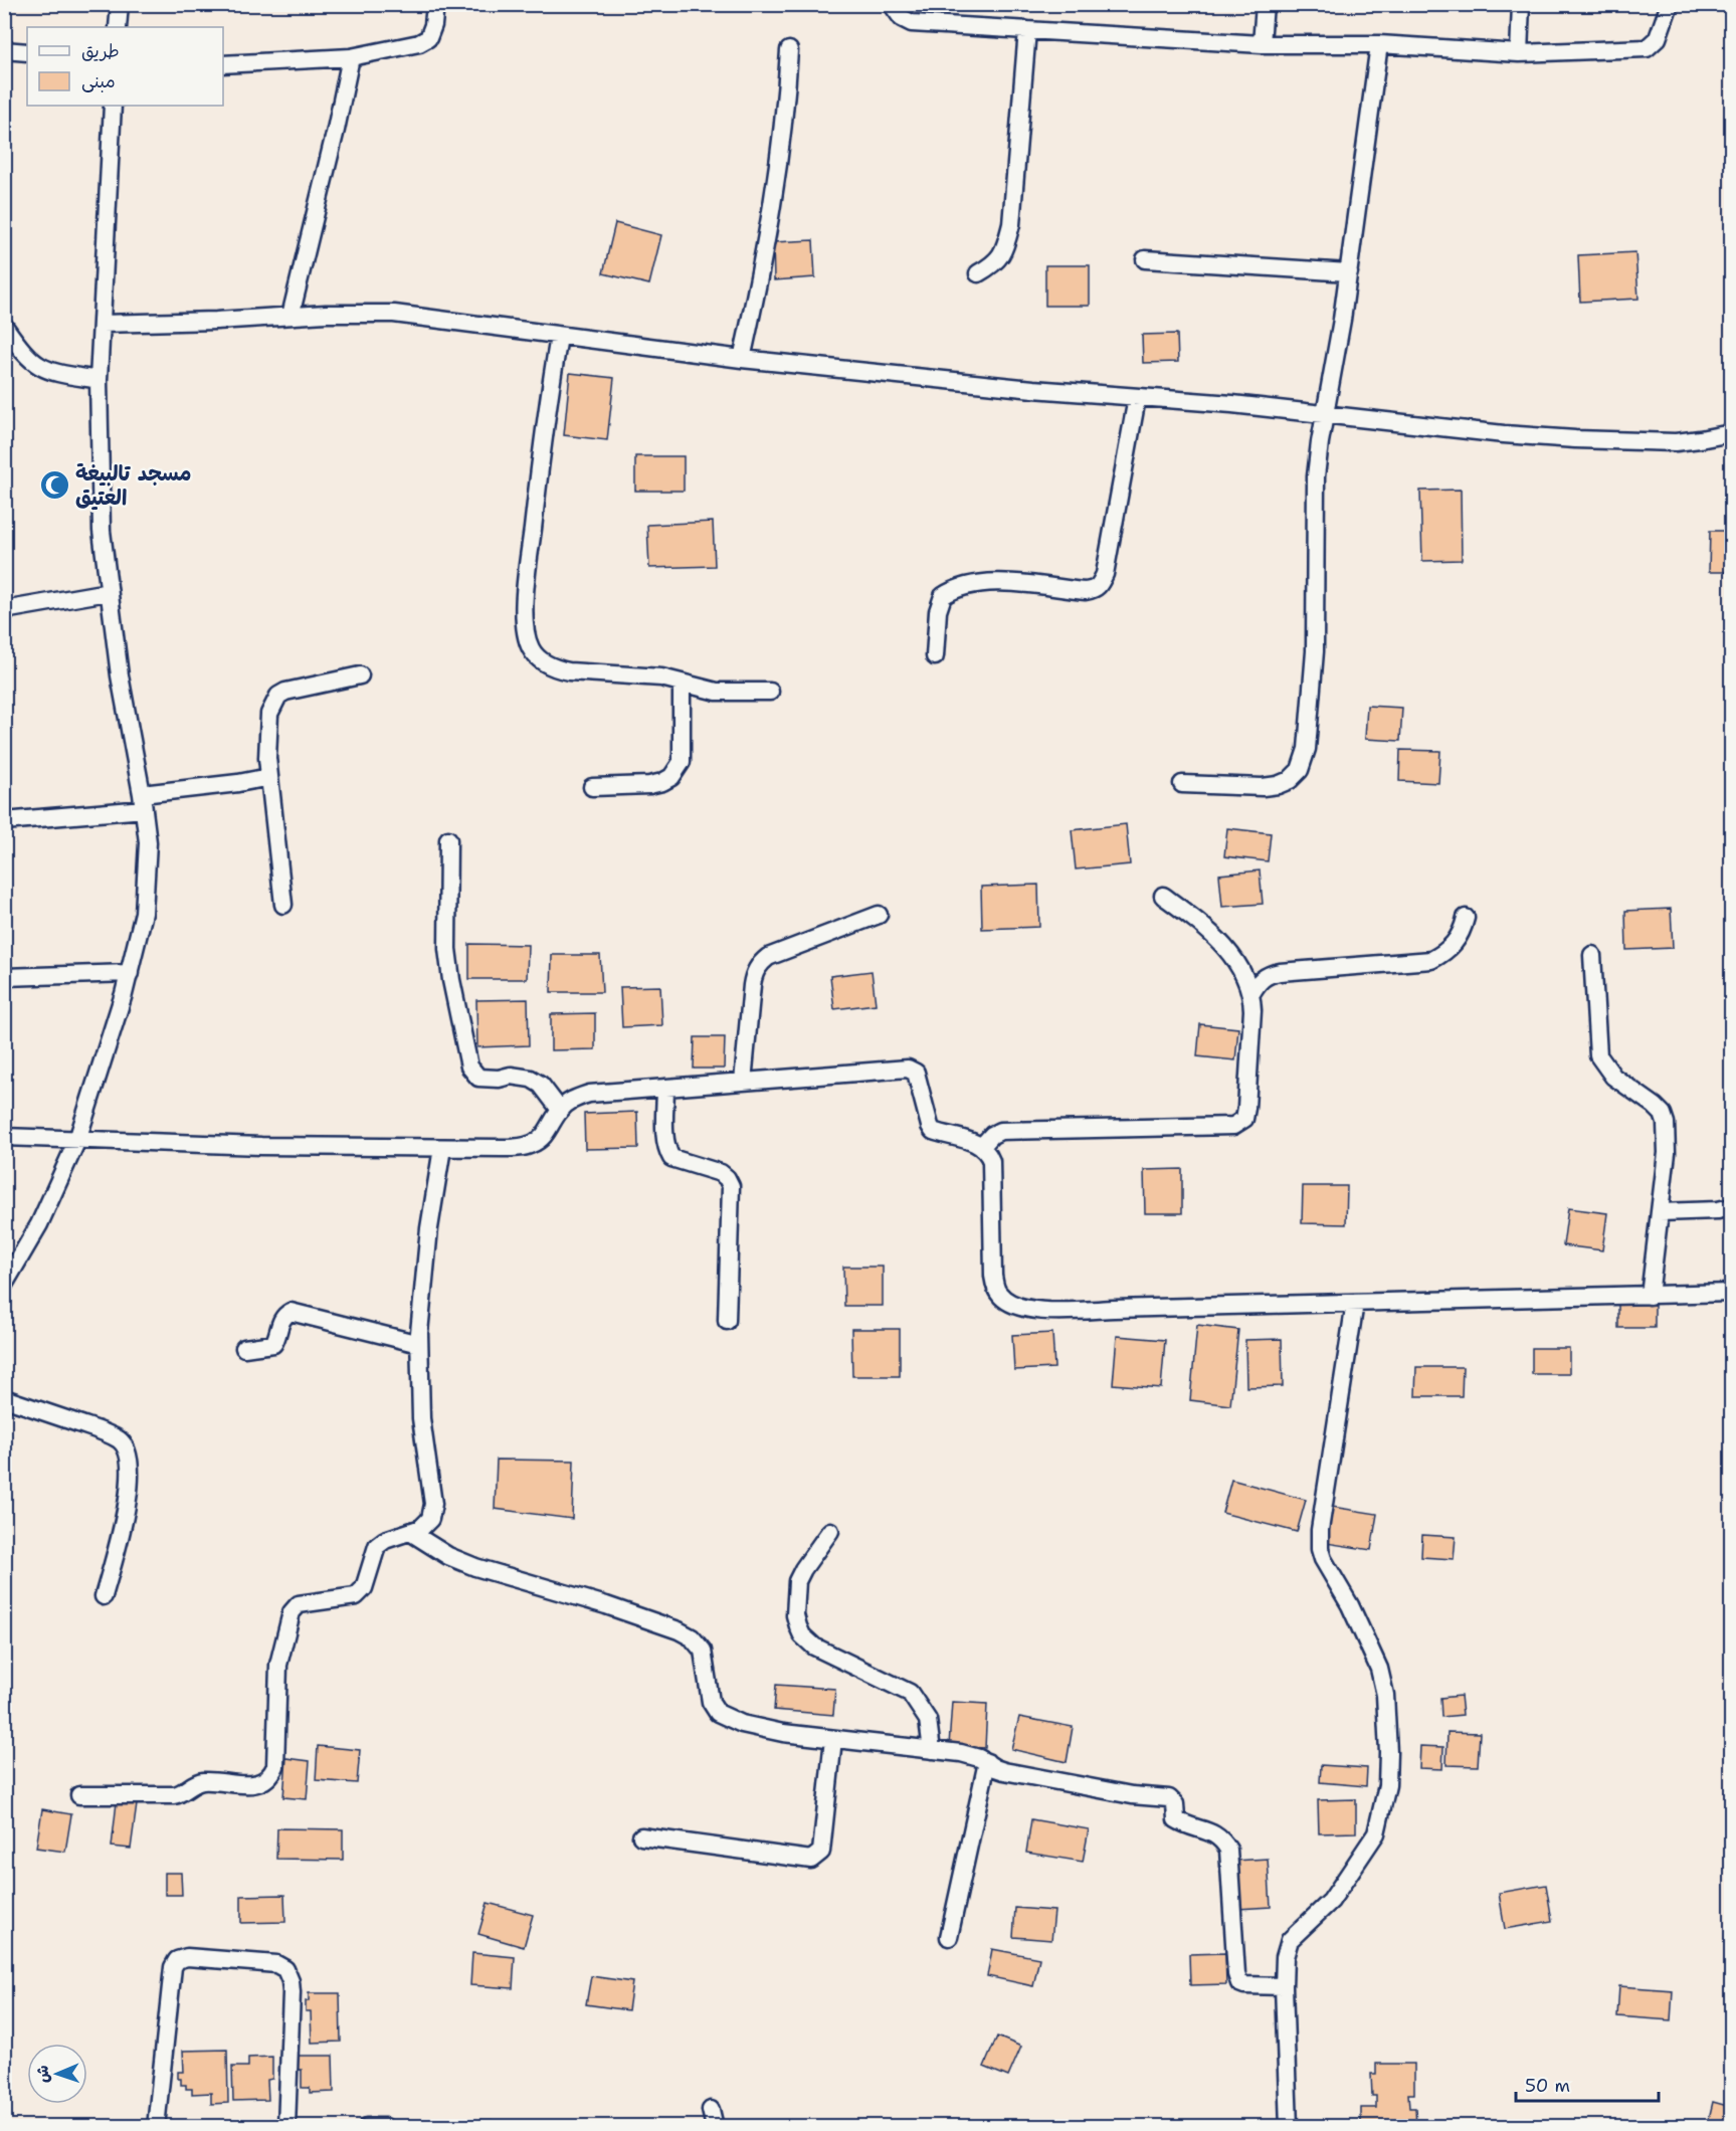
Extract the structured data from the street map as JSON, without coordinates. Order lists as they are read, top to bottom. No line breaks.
{"places":{"mosque":["مسجد تالبيغة العتيق"]},"legend":["طريق","مبنى"],"scale_bar":"50 m","north":"left"}
